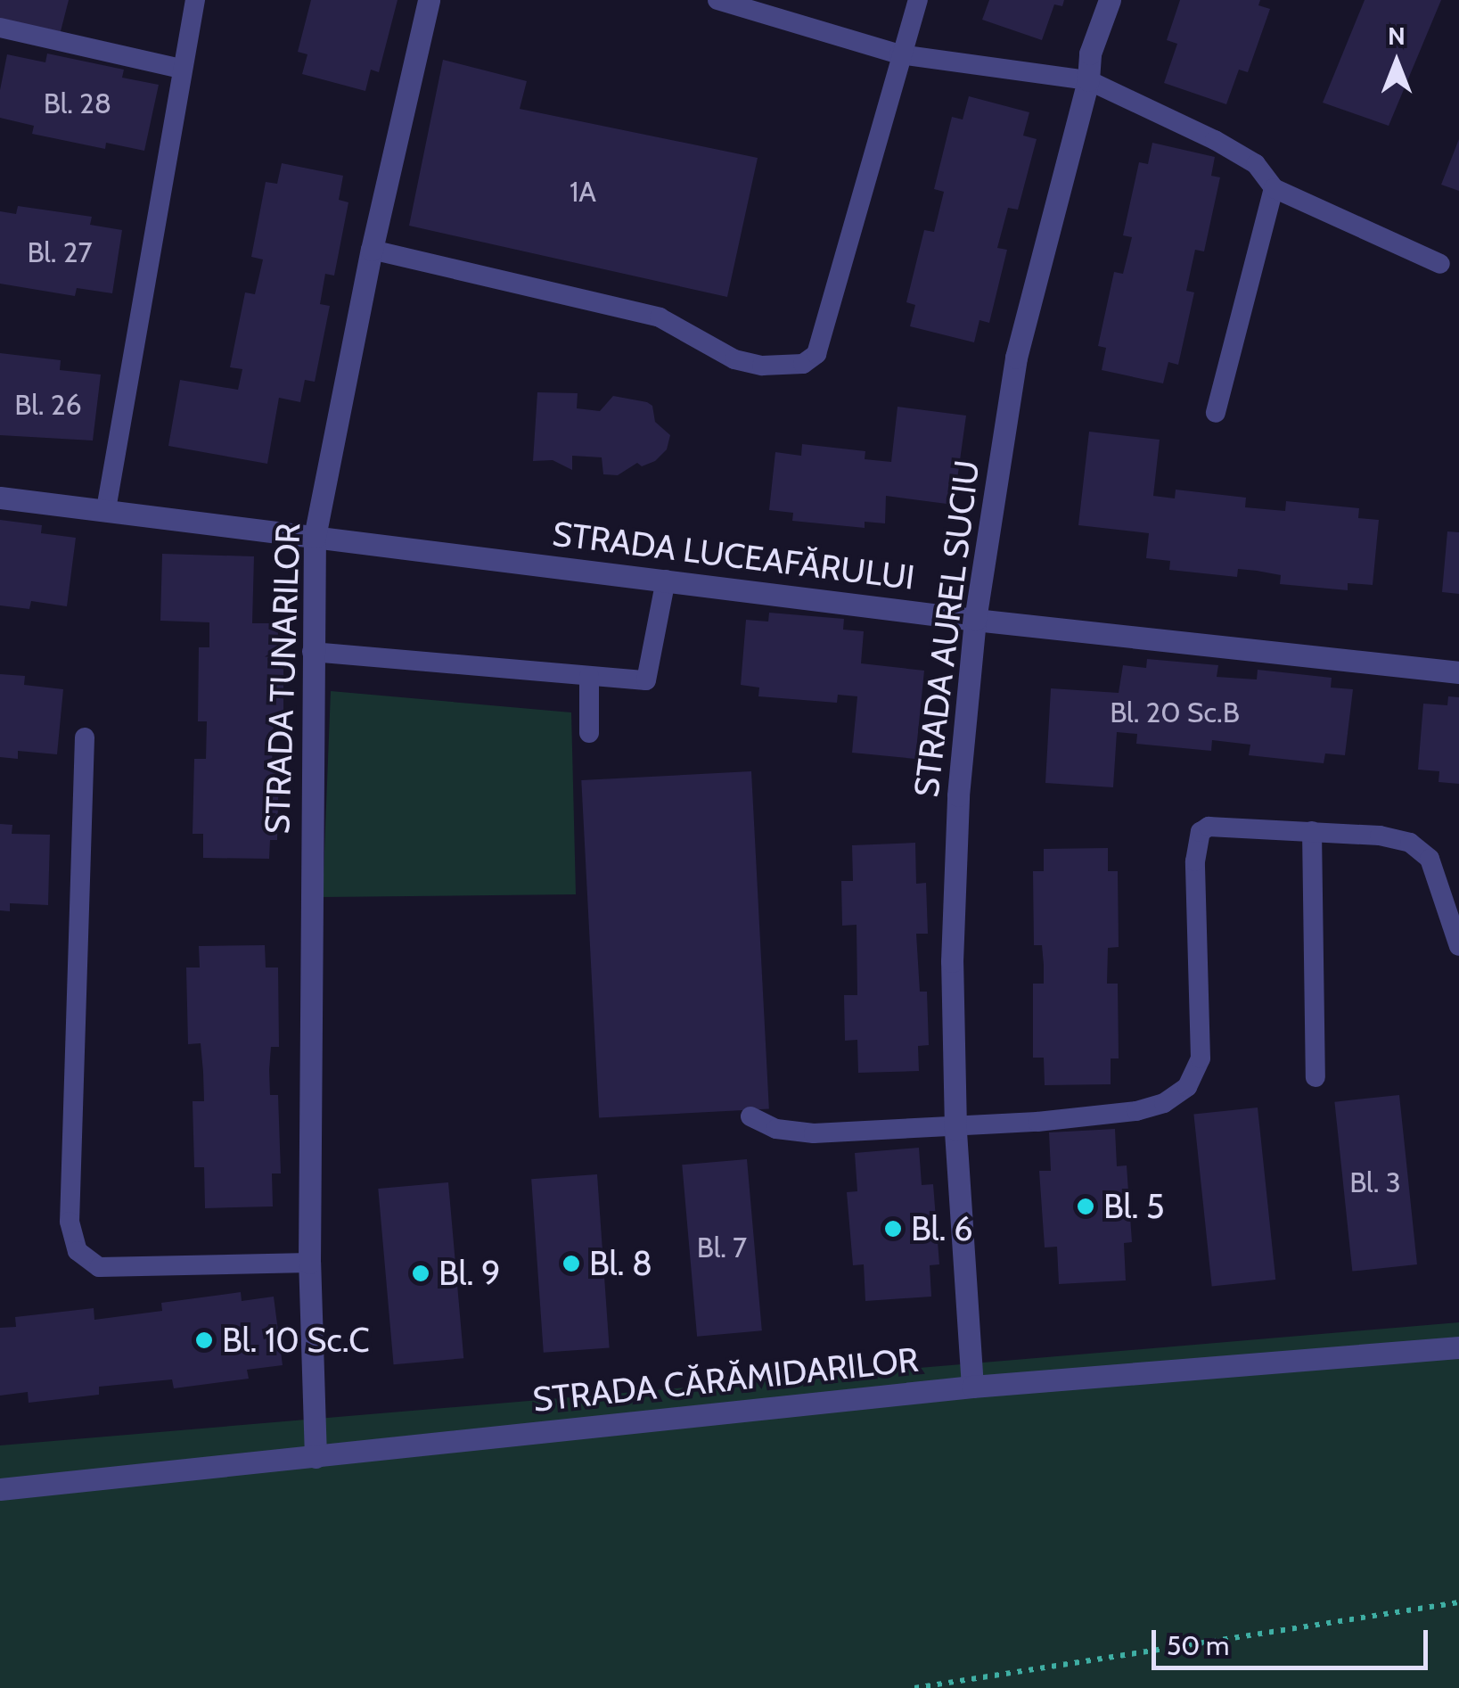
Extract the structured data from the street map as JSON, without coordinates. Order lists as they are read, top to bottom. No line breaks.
{"streets":{"street":["STRADA LUCEAFĂRULUI","STRADA AUREL SUCIU","STRADA TUNARILOR","STRADA CĂRĂMIDARILOR"]},"crossings":[["STRADA LUCEAFĂRULUI","STRADA AUREL SUCIU"],["STRADA LUCEAFĂRULUI","STRADA TUNARILOR"],["STRADA AUREL SUCIU","STRADA CĂRĂMIDARILOR"],["STRADA TUNARILOR","STRADA CĂRĂMIDARILOR"]],"places":["Bl. 5","Bl. 6","Bl. 8","Bl. 9","Bl. 10 Sc.C"],"house_numbers":["Bl. 28","1A","Bl. 27","Bl. 26","Bl. 20 Sc.B","Bl. 3","Bl. 7"],"scale_bar":"50 m","north":"top"}
